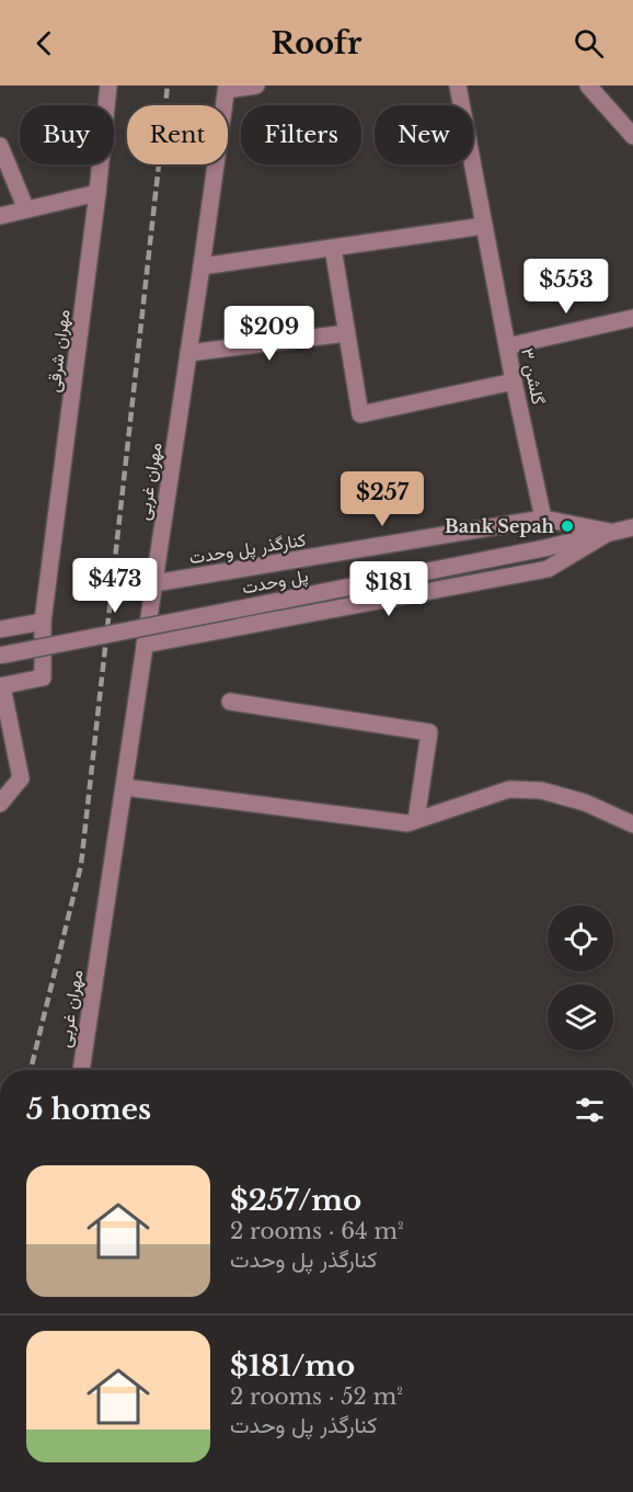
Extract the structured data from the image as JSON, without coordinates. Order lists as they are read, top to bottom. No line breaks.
{"streets":{"street":["مهران شرقی","گلشن ۳","مهران غربی","کنارگذر پل وحدت","پل وحدت"]},"crossings":[["گلشن ۳","کنارگذر پل وحدت"],["مهران غربی","کنارگذر پل وحدت"],["کنارگذر پل وحدت","پل وحدت"]],"places":["Bank Sepah"],"page":{"header":"Roofr","chip":["Buy","Rent","Filters","New"],"price":["$553","$209","$257","$473","$181"],"heading":"5 homes","list":[{"name":"$257/mo","note":"2 rooms · 64 m² · کنارگذر پل وحدت"},{"name":"$181/mo","note":"2 rooms · 52 m² · کنارگذر پل وحدت"}]}}
